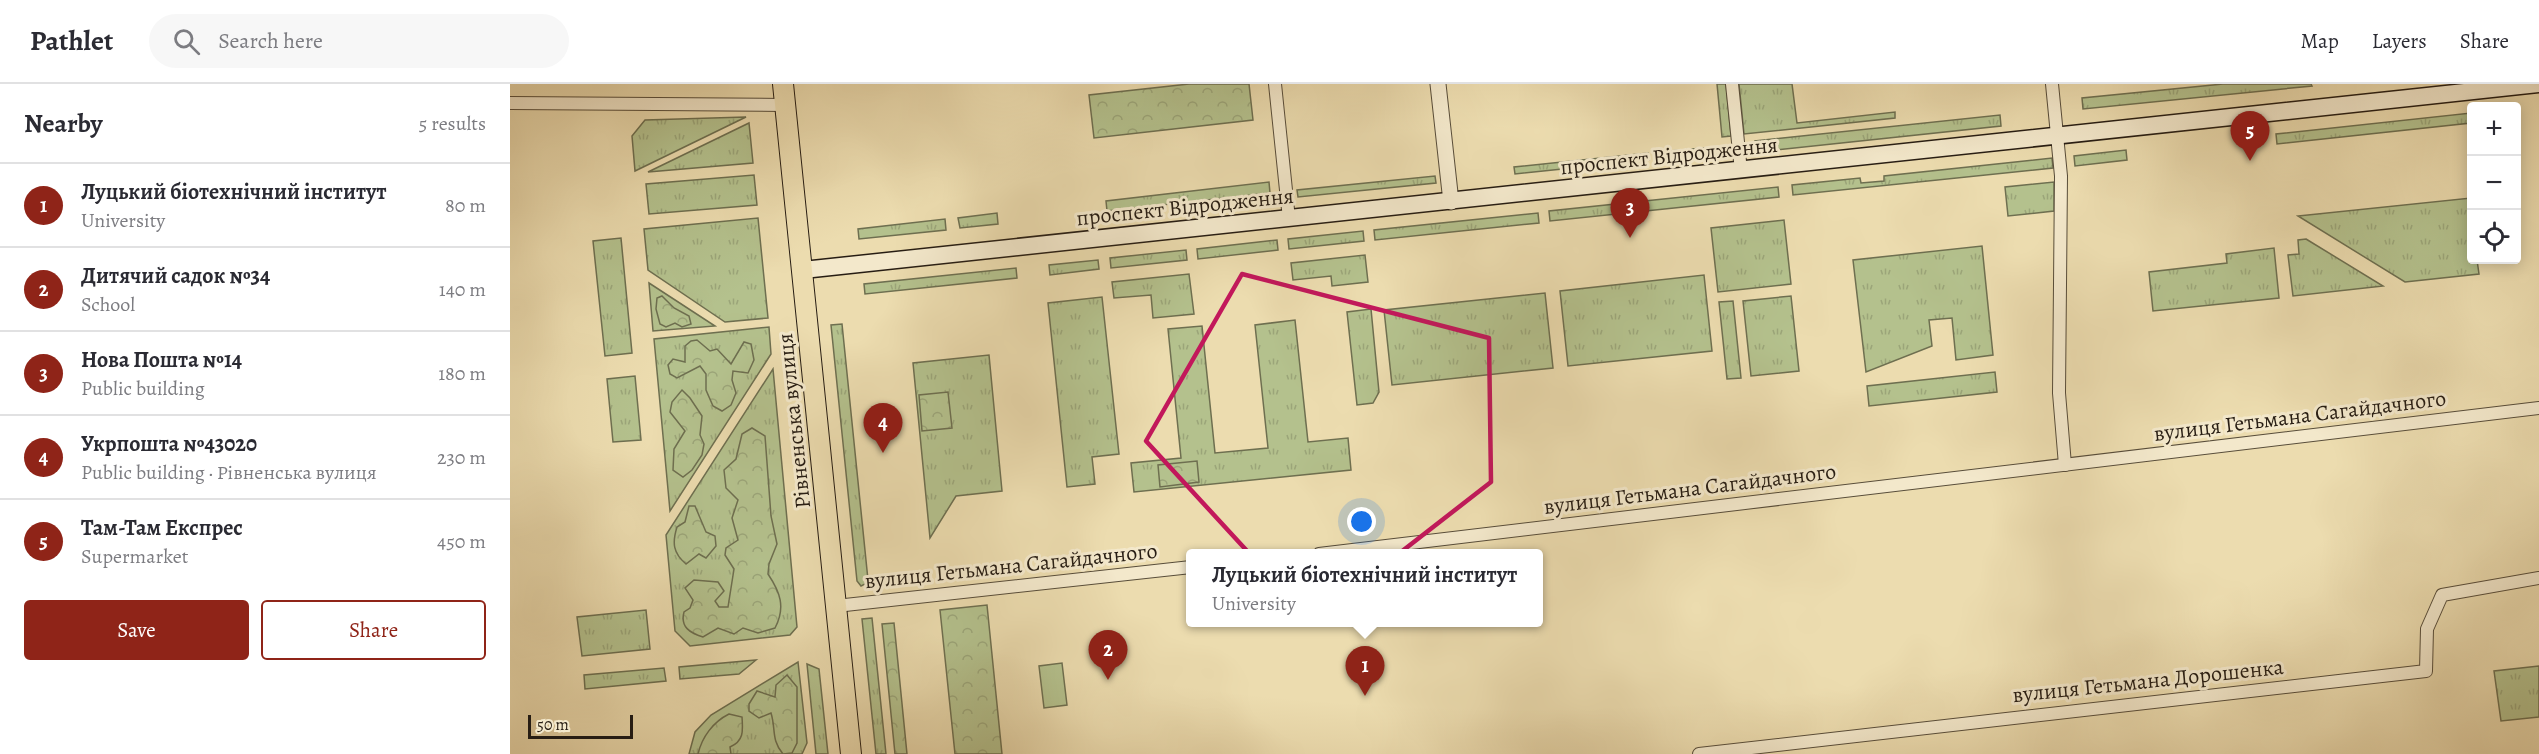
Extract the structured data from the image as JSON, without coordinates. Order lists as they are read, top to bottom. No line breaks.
{"streets":{"main road":["проспект Відродження","Рівненська вулиця"],"street":["вулиця Гетьмана Сагайдачного","вулиця Гетьмана Дорошенка"]},"crossings":[["проспект Відродження","Рівненська вулиця"],["вулиця Гетьмана Сагайдачного","Рівненська вулиця"]],"scale_bar":"50 m","page":{"header":"Pathlet","search":"Search here","nav":["Map","Layers","Share"],"heading":["Nearby","5 results"],"map_buttons":["+","−"],"pins":["5","3","4","2","1"],"list":[{"mark":"1","name":"Луцький біотехнічний інститут","note":"University","value":"80 m"},{"mark":"2","name":"Дитячий садок №34","note":"School","value":"140 m"},{"mark":"3","name":"Нова Пошта №14","note":"Public building","value":"180 m"},{"mark":"4","name":"Укрпошта №43020","note":"Public building · Рівненська вулиця","value":"230 m"},{"mark":"5","name":"Там-Там Експрес","note":"Supermarket","value":"450 m"}],"popup":["Луцький біотехнічний інститут","University"],"buttons":["Save","Share"],"scale":"50 m"}}
